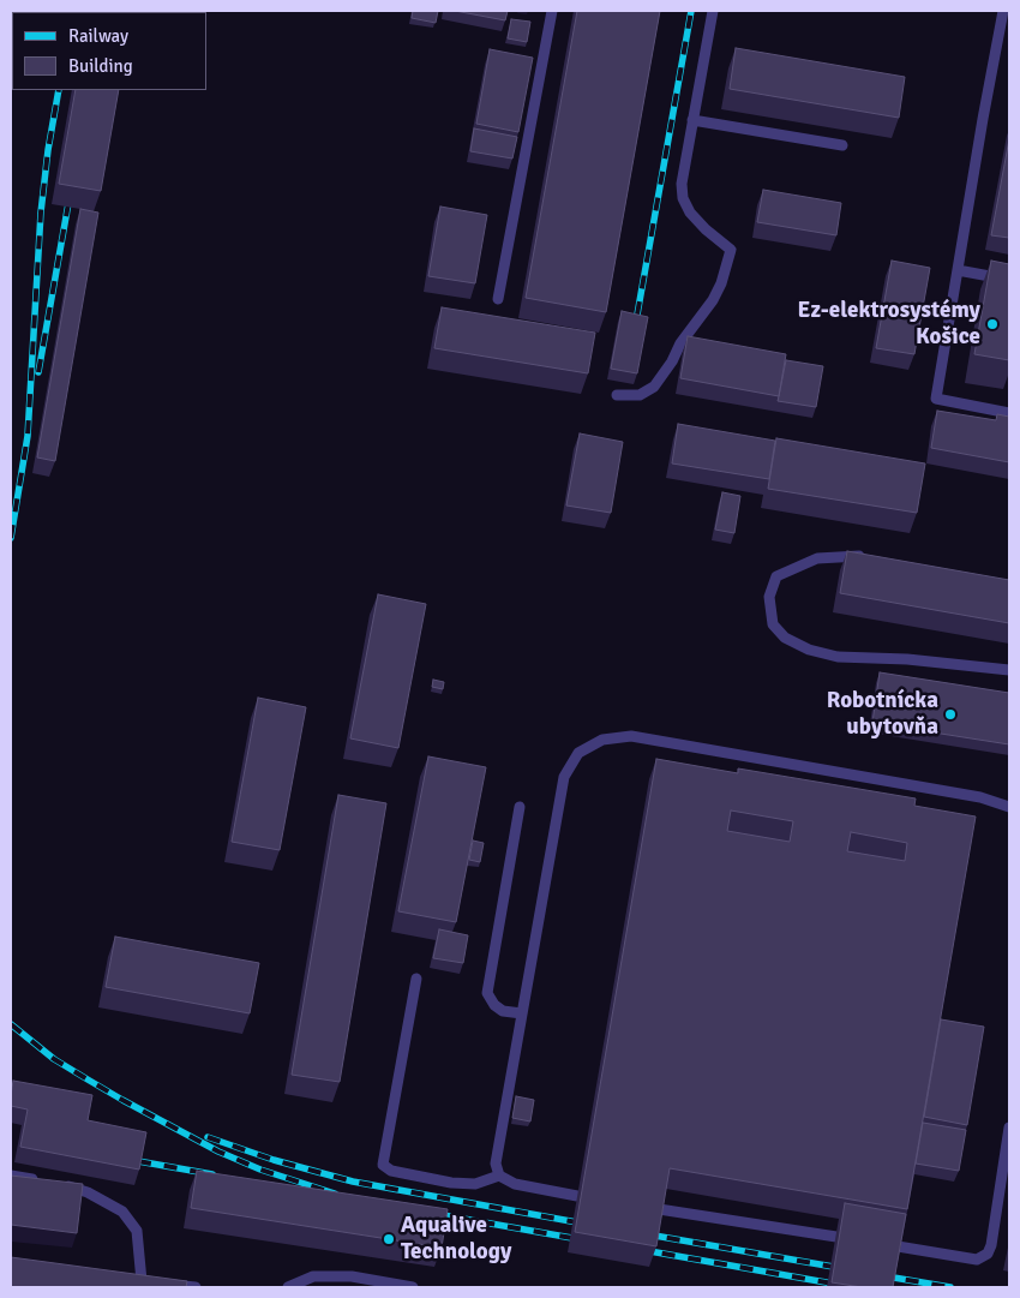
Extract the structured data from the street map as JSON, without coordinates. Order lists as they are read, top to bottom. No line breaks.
{"places":["Ez-elektrosystémy Košice","Robotnícka ubytovňa","Aqualive Technology"],"legend":["Railway","Building"]}
